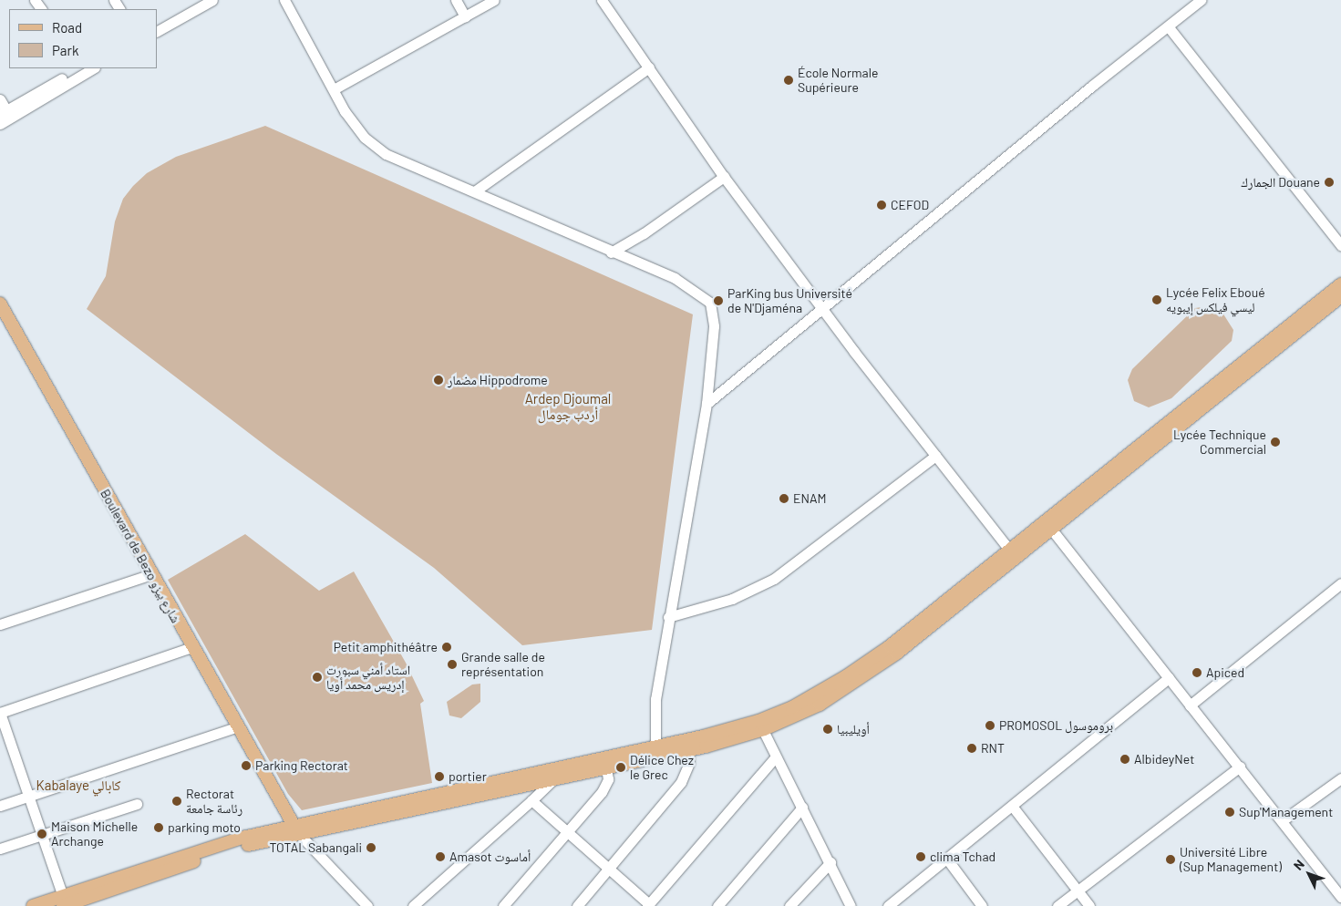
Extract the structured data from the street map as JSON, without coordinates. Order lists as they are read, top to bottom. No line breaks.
{"streets":{"main road":["Boulevard de Bezo شارع بيزو"]},"districts":["Ardep Djoumal أردب جومال","Kabalaye كابالي"],"places":["École Normale Supérieure","الجمارك Douane","CEFOD","Lycée Felix Eboué ليسي فيلكس إيبويه","ParKing bus Université de N'Djaména","مضمار Hippodrome","Lycée Technique Commercial","ENAM","Petit amphithéâtre","Grande salle de représentation","Apiced","استاد أمني سبورت إدريس محمد أويا","PROMOSOL بروموسول","أويليبيا","RNT","AlbideyNet","Parking Rectorat","Délice Chez le Grec","portier","Rectorat رئاسة جامعة","Sup'Management","parking moto","Maison Michelle Archange","TOTAL Sabangali","Amasot أماسوت","clima Tchad","Université Libre (Sup Management)"],"legend":["Road","Park"],"north":"top left"}
